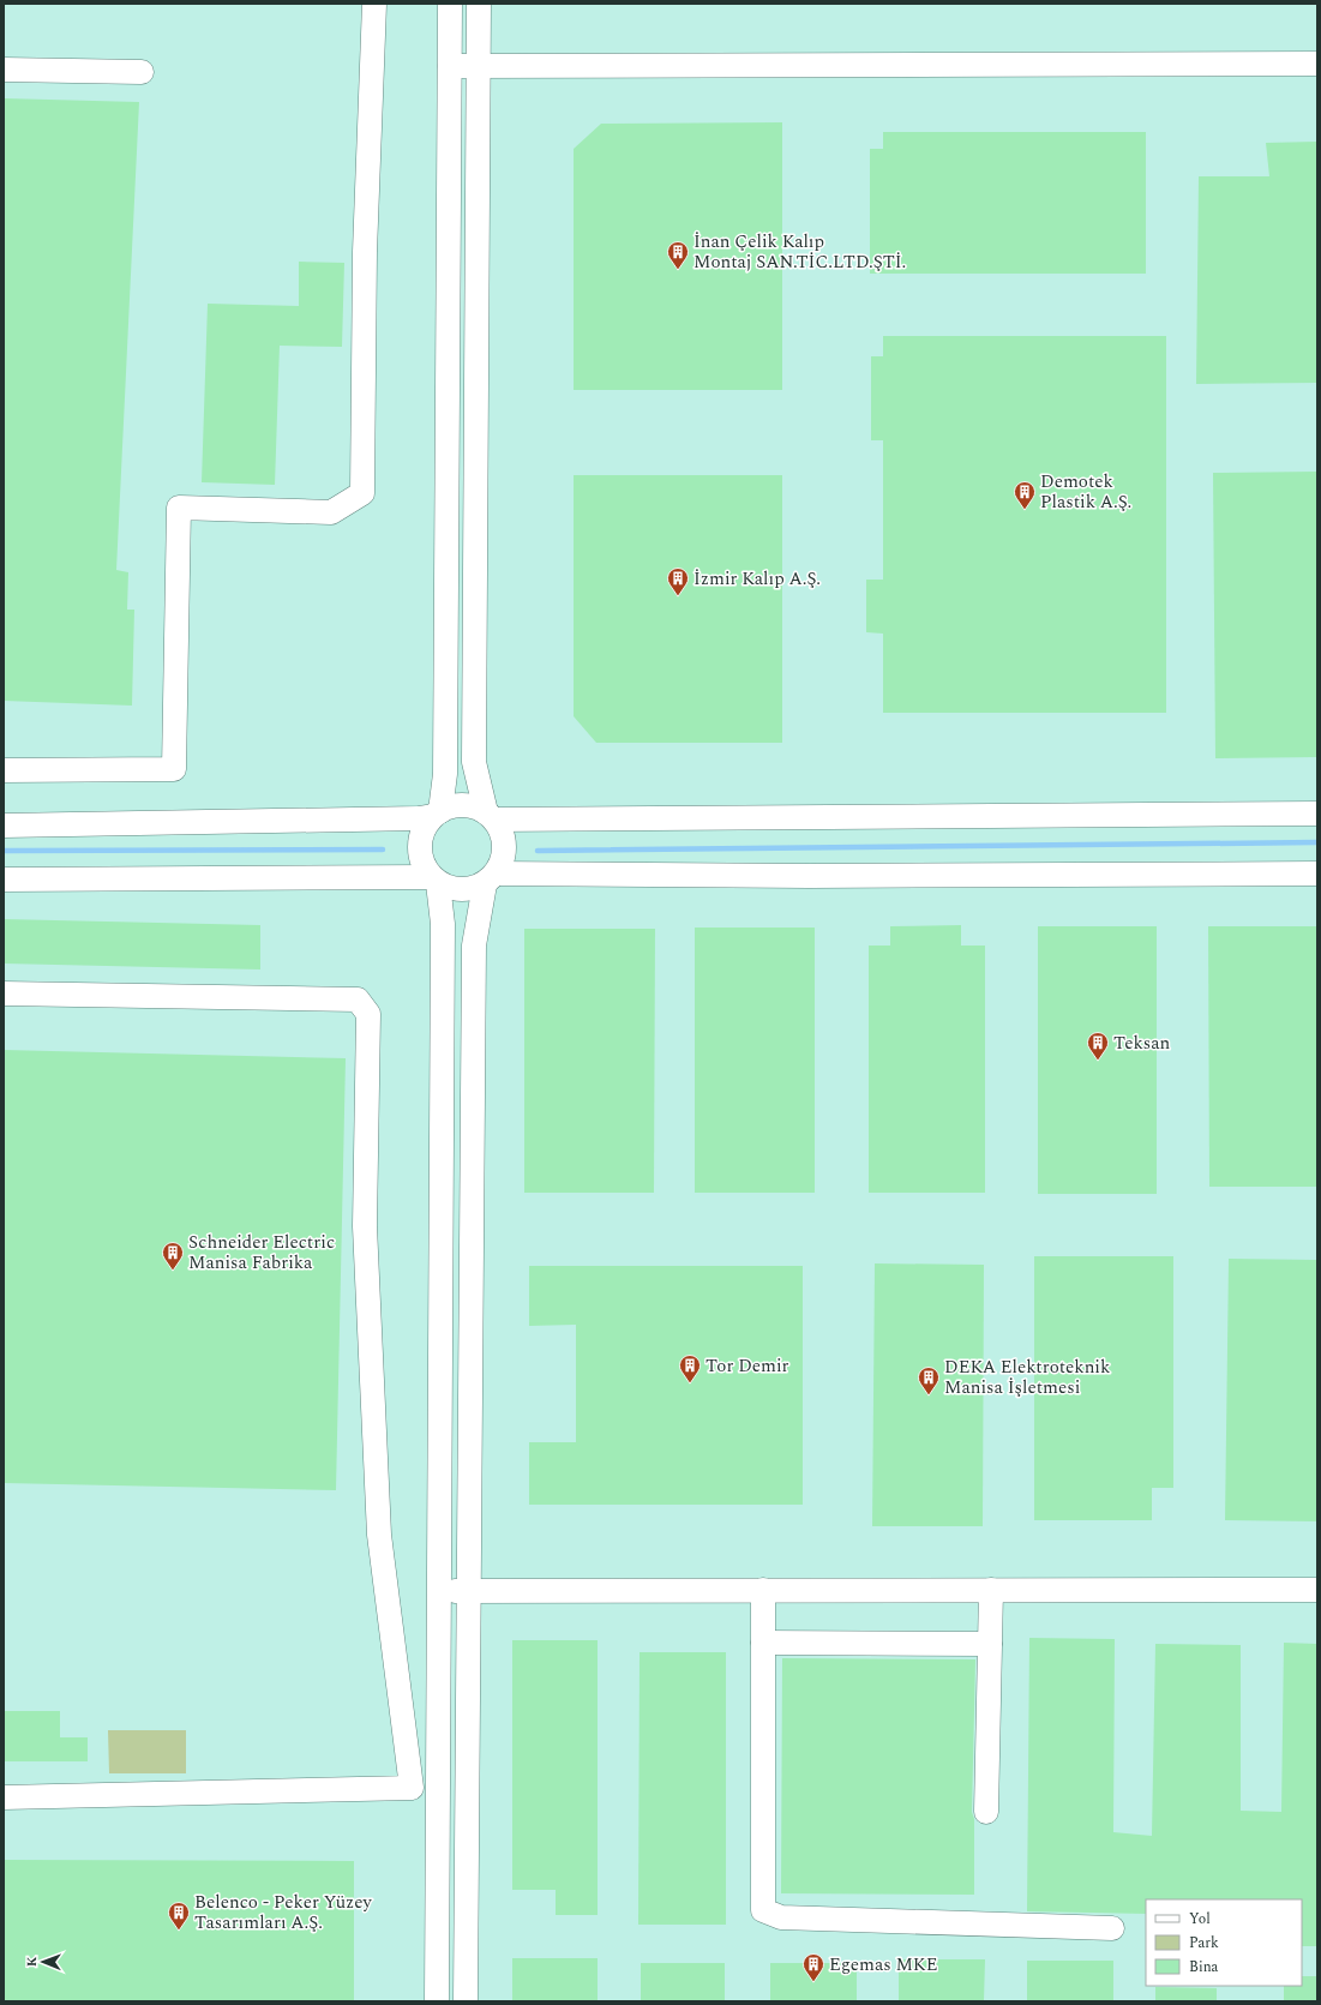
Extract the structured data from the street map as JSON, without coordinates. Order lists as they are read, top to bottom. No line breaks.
{"places":{"building":["İnan Çelik Kalıp Montaj SAN.TİC.LTD.ŞTİ.","Demotek Plastik A.Ş.","İzmir Kalıp A.Ş.","Teksan","Schneider Electric Manisa Fabrika","Tor Demir","DEKA Elektroteknik Manisa İşletmesi","Belenco - Peker Yüzey Tasarımları A.Ş.","Egemas MKE"]},"legend":["Yol","Park","Bina"],"north":"left"}
